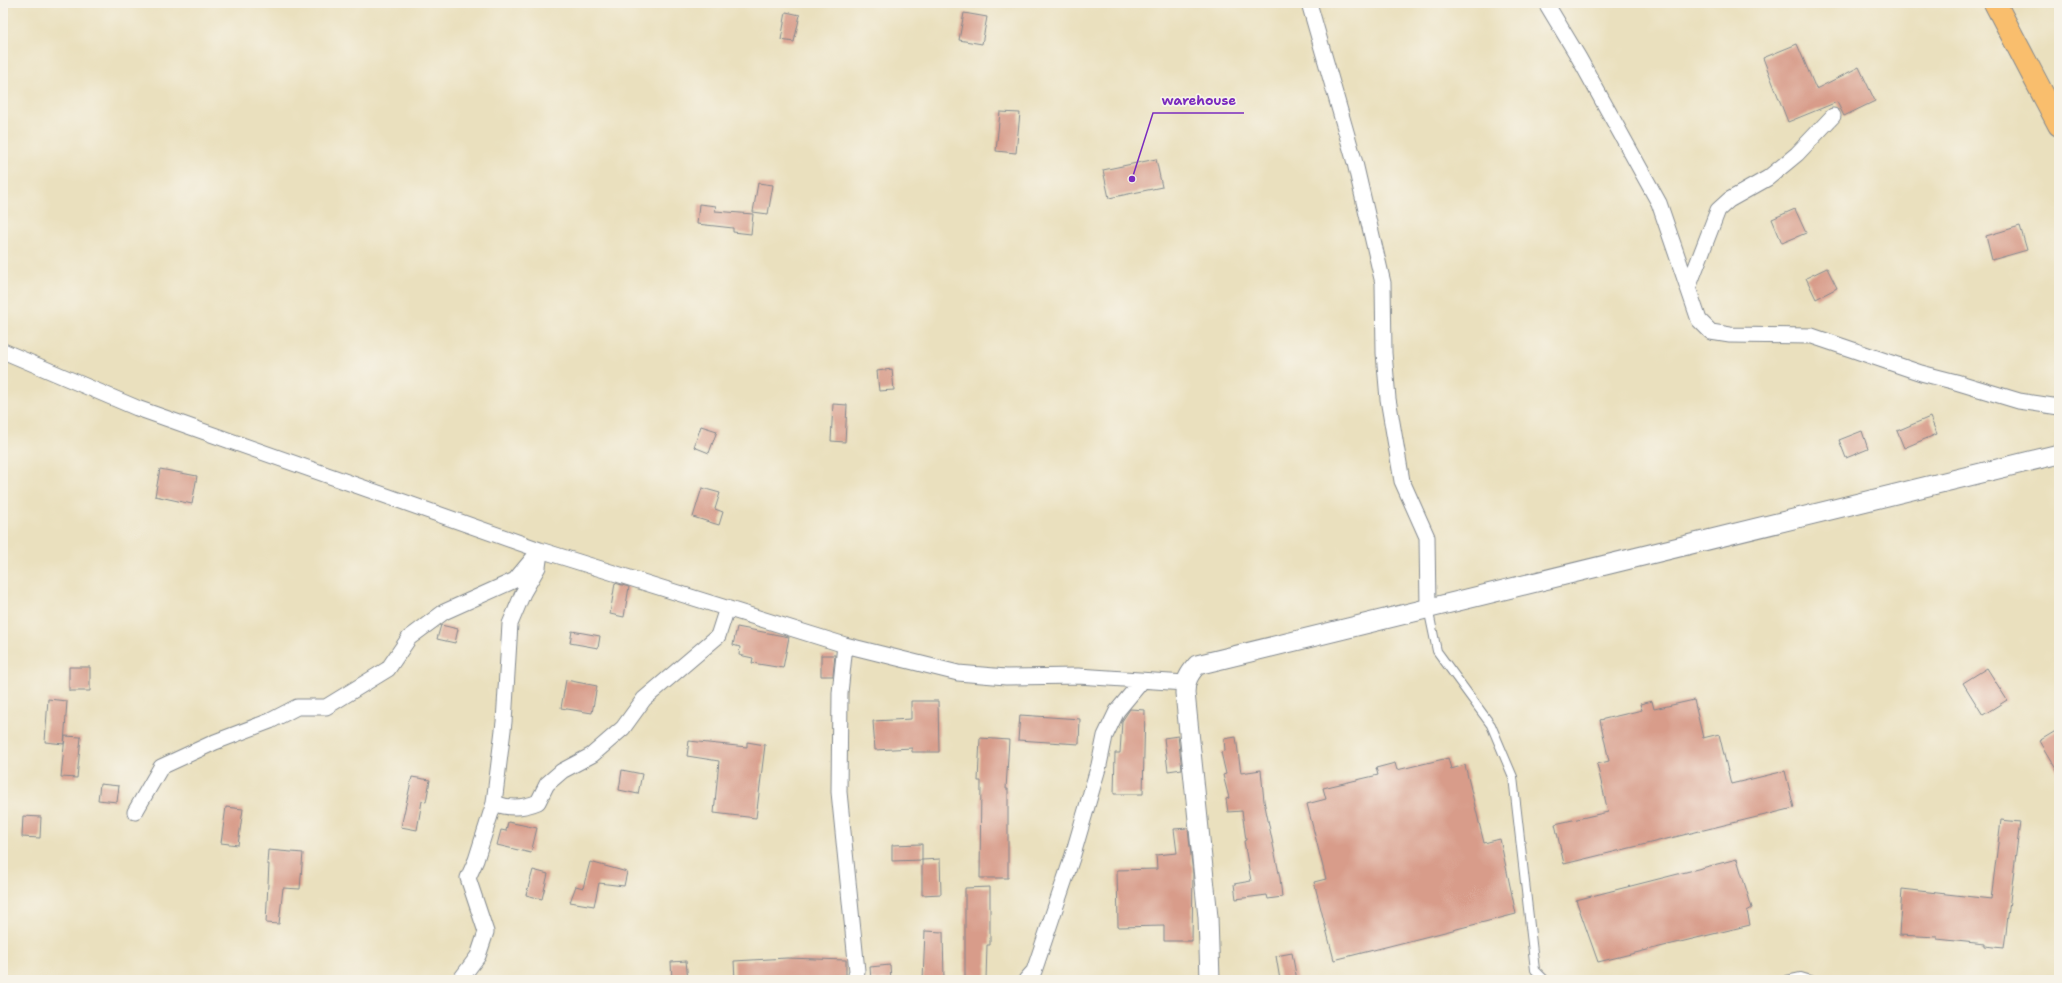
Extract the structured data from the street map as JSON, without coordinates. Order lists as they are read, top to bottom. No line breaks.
{"places":["warehouse"]}
